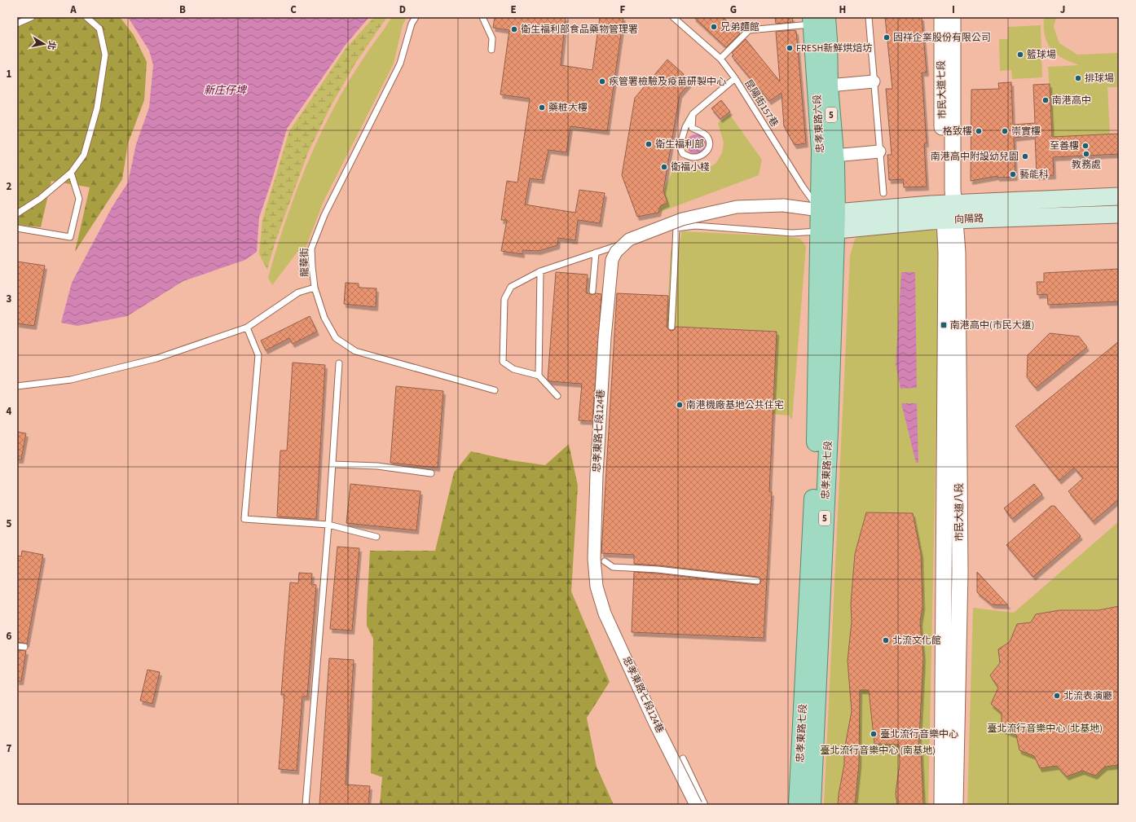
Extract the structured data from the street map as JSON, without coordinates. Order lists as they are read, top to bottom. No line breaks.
{"streets":{"main road":["5","忠孝東路六段","向陽路","忠孝東路七段"],"street":["市民大道七段","忠孝東路七段124巷","市民大道八段"],"lane":["昆陽街157巷","龍華街"]},"crossings":[["市民大道七段","向陽路"],["市民大道七段","市民大道八段"],["昆陽街157巷","忠孝東路六段"],["昆陽街157巷","向陽路"],["昆陽街157巷","忠孝東路七段124巷"],["昆陽街157巷","忠孝東路七段"],["忠孝東路六段","向陽路"],["忠孝東路六段","忠孝東路七段124巷"],["忠孝東路六段","忠孝東路七段"],["向陽路","忠孝東路七段124巷"],["向陽路","忠孝東路七段"],["向陽路","市民大道八段"],["忠孝東路七段124巷","忠孝東路七段"]],"water":["新庄仔埤"],"parks":["臺北流行音樂中心 (北基地)","臺北流行音樂中心 (南基地)"],"places":{"other":["兄弟麵館","衛生福利部食品藥物管理署","固祥企業股份有限公司","FRESH新鮮烘焙坊","籃球場","排球場","疾管署檢驗及疫苗研製中心","南港高中","藥粧大樓","格致樓","崇實樓","衛生福利部","至善樓","教務處","南港高中附設幼兒園","衛福小棧","藝能科","南港機廠基地公共住宅","北流文化館","北流表演廳","臺北流行音樂中心"],"transit":["南港高中(市民大道)"]},"north":"right","grid":{"columns":["A","B","C","D","E","F","G","H","I","J"],"rows":["1","2","3","4","5","6","7"]}}
